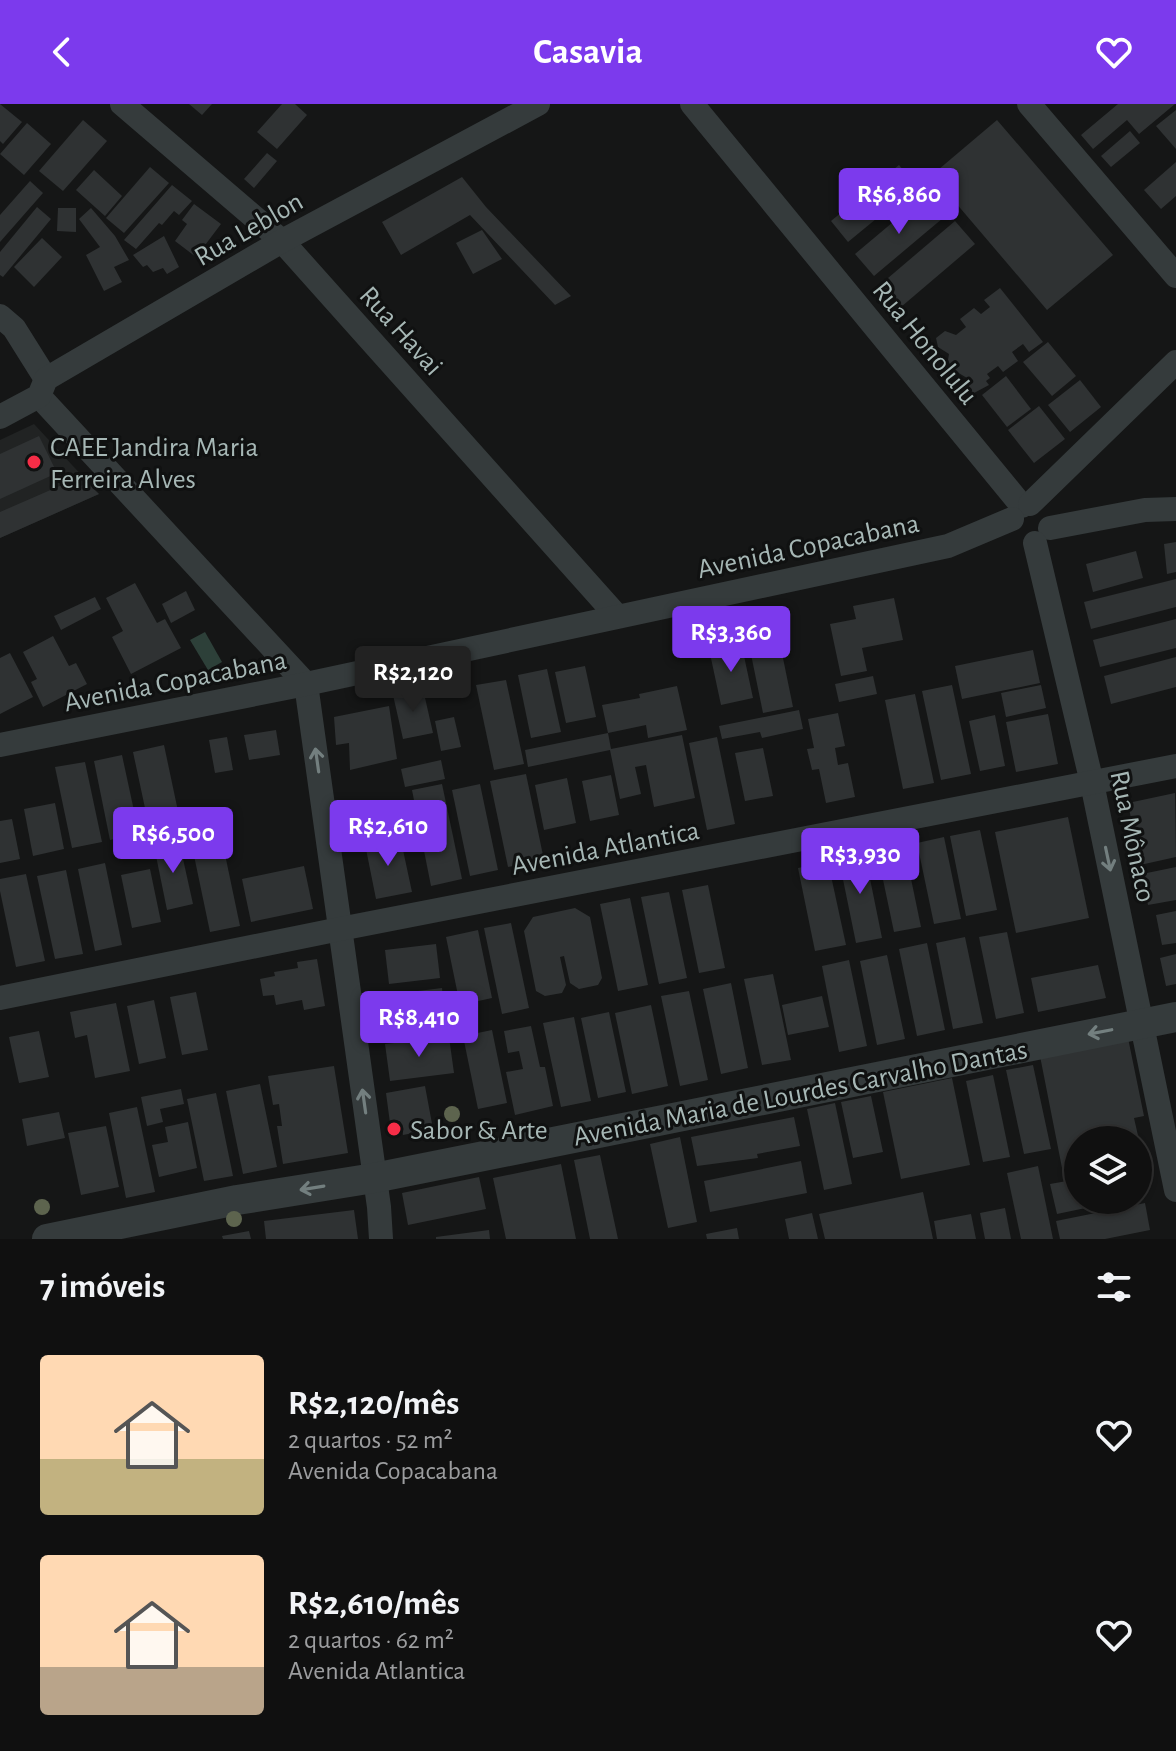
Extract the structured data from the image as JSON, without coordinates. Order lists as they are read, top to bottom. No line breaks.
{"streets":{"street":["Rua Leblon","Rua Havai","Rua Honolulu","Avenida Copacabana","Rua Mônaco","Avenida Atlantica","Avenida Maria de Lourdes Carvalho Dantas"]},"crossings":[["Rua Leblon","Rua Havai"],["Rua Havai","Avenida Copacabana"],["Rua Honolulu","Avenida Copacabana"],["Rua Honolulu","Rua Mônaco"],["Avenida Copacabana","Rua Mônaco"],["Rua Mônaco","Avenida Atlantica"],["Rua Mônaco","Avenida Maria de Lourdes Carvalho Dantas"]],"one_way":["Rua Mônaco","Avenida Maria de Lourdes Carvalho Dantas"],"places":["CAEE Jandira Maria Ferreira Alves","Sabor & Arte"],"page":{"header":"Casavia","price":["R$6,860","R$3,360","R$2,120","R$2,610","R$6,500","R$3,930","R$8,410"],"heading":"7 imóveis","list":[{"name":"R$2,120/mês","note":"2 quartos · 52 m² · Avenida Copacabana"},{"name":"R$2,610/mês","note":"2 quartos · 62 m² · Avenida Atlantica"}]}}
